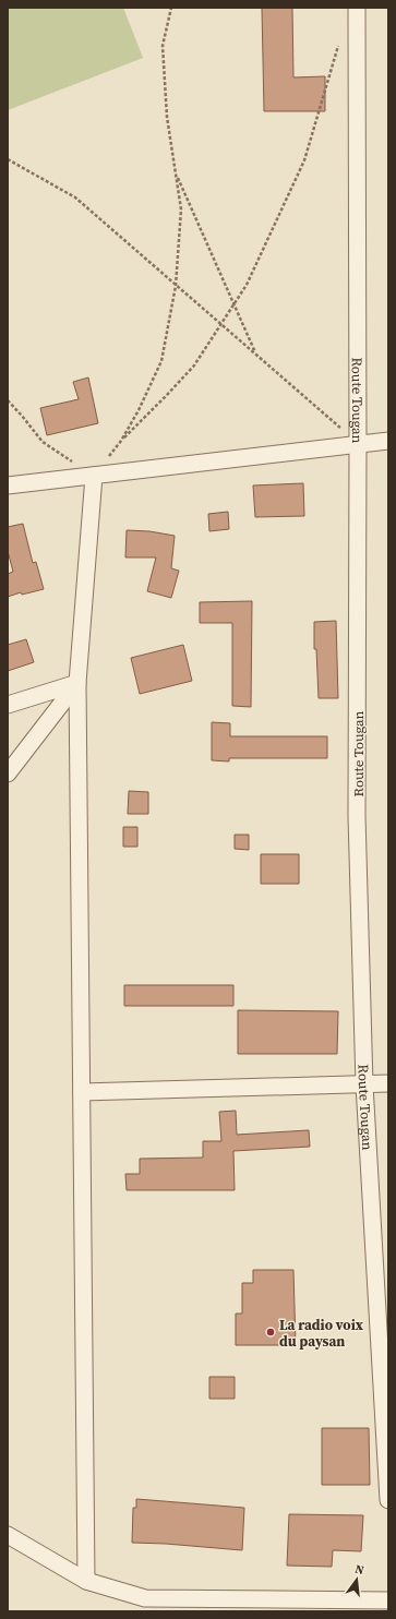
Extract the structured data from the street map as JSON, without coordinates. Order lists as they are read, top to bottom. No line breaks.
{"streets":{"street":["Route Tougan"]},"places":["La radio voix du paysan"],"north":"top"}
